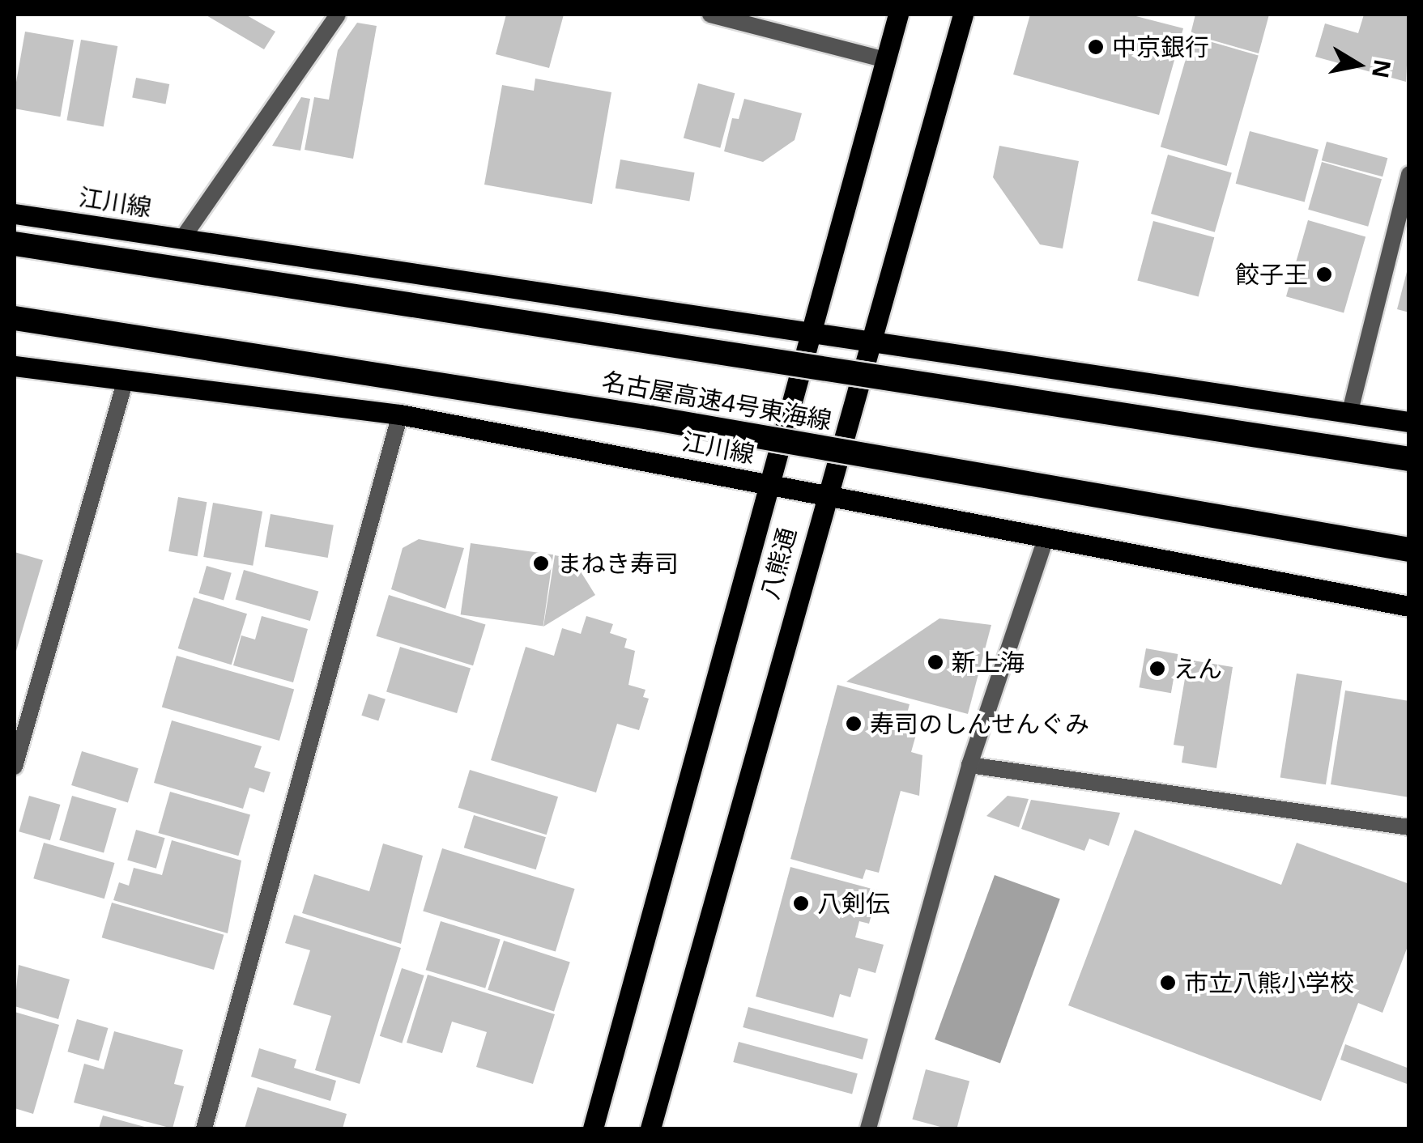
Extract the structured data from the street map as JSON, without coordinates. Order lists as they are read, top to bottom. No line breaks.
{"streets":{"highway":["名古屋高速4号東海線"],"main road":["江川線","八熊通"]},"crossings":[["江川線","八熊通"]],"places":["中京銀行","餃子王","まねき寿司","新上海","えん","寿司のしんせんぐみ","八剣伝","市立八熊小学校"],"north":"right"}
